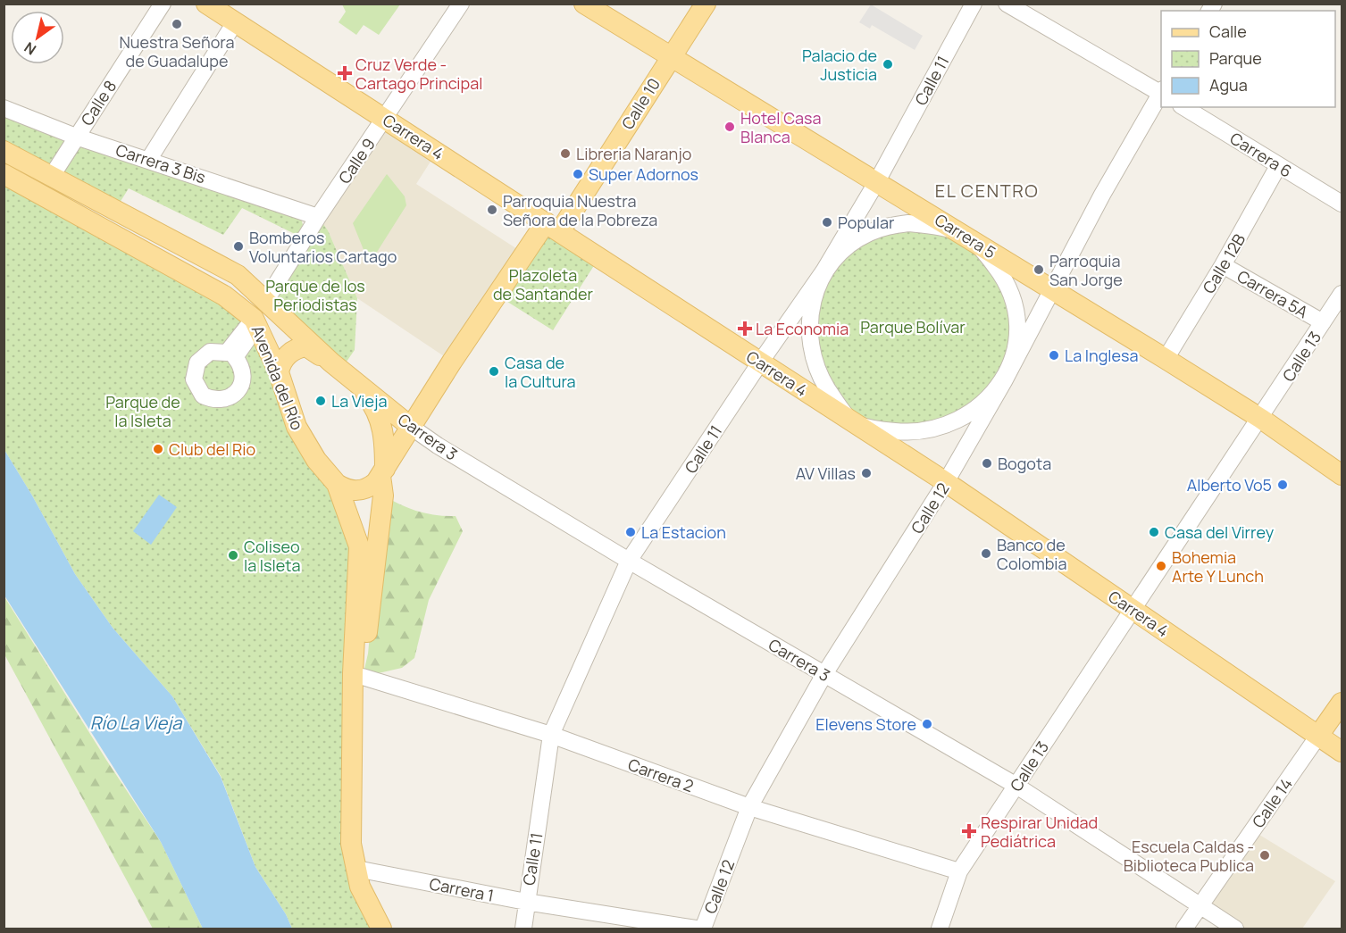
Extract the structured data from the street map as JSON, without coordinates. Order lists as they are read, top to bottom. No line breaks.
{"streets":{"main road":["Calle 10","Carrera 4","Calle 9","Carrera 5","Avenida del Río","Carrera 3","Calle 14"],"street":["Calle 11","Calle 8","Carrera 6","Carrera 3 Bis","Calle 12B","Carrera 5A","Calle 13","Calle 12","Carrera 2","Carrera 1"]},"crossings":[["Calle 11","Carrera 4"],["Calle 11","Carrera 5"],["Calle 11","Carrera 3"],["Calle 11","Carrera 2"],["Calle 11","Carrera 1"],["Calle 8","Carrera 3 Bis"],["Calle 8","Avenida del Río"],["Calle 10","Carrera 4"],["Calle 10","Carrera 5"],["Calle 10","Avenida del Río"],["Calle 10","Carrera 3"],["Carrera 4","Calle 9"],["Carrera 4","Calle 13"],["Carrera 4","Calle 12"],["Carrera 4","Calle 14"],["Carrera 6","Calle 12B"],["Calle 9","Carrera 3 Bis"],["Calle 9","Avenida del Río"],["Carrera 5","Calle 12B"],["Carrera 5","Calle 13"],["Carrera 5","Calle 12"],["Calle 12B","Carrera 5A"],["Carrera 5A","Calle 13"],["Calle 13","Carrera 3"],["Calle 13","Carrera 2"],["Avenida del Río","Carrera 3"],["Avenida del Río","Carrera 2"],["Avenida del Río","Carrera 1"],["Carrera 3","Calle 12"],["Carrera 3","Calle 14"],["Calle 12","Carrera 2"]],"districts":["EL CENTRO"],"water":["Río La Vieja"],"parks":["Plazoleta de Santander","Parque de los Periodistas","Parque Bolívar","Parque de la Isleta"],"places":{"other":["Nuestra Señora de Guadalupe","Palacio de Justicia","Hotel Casa Blanca","Libreria Naranjo","Super Adornos","Parroquia Nuestra Señora de la Pobreza","Popular","Bomberos Voluntarios Cartago","Parroquia San Jorge","La Inglesa","Casa de la Cultura","La Vieja","Club del Rio","Bogota","AV Villas","Alberto Vo5","La Estacion","Casa del Virrey","Banco de Colombia","Coliseo la Isleta","Bohemia Arte Y Lunch","Elevens Store","Escuela Caldas - Biblioteca Publica"],"health":["Cruz Verde - Cartago Principal","La Economia","Respirar Unidad Pediátrica"]},"legend":["Calle","Parque","Agua"],"north":"bottom left"}
